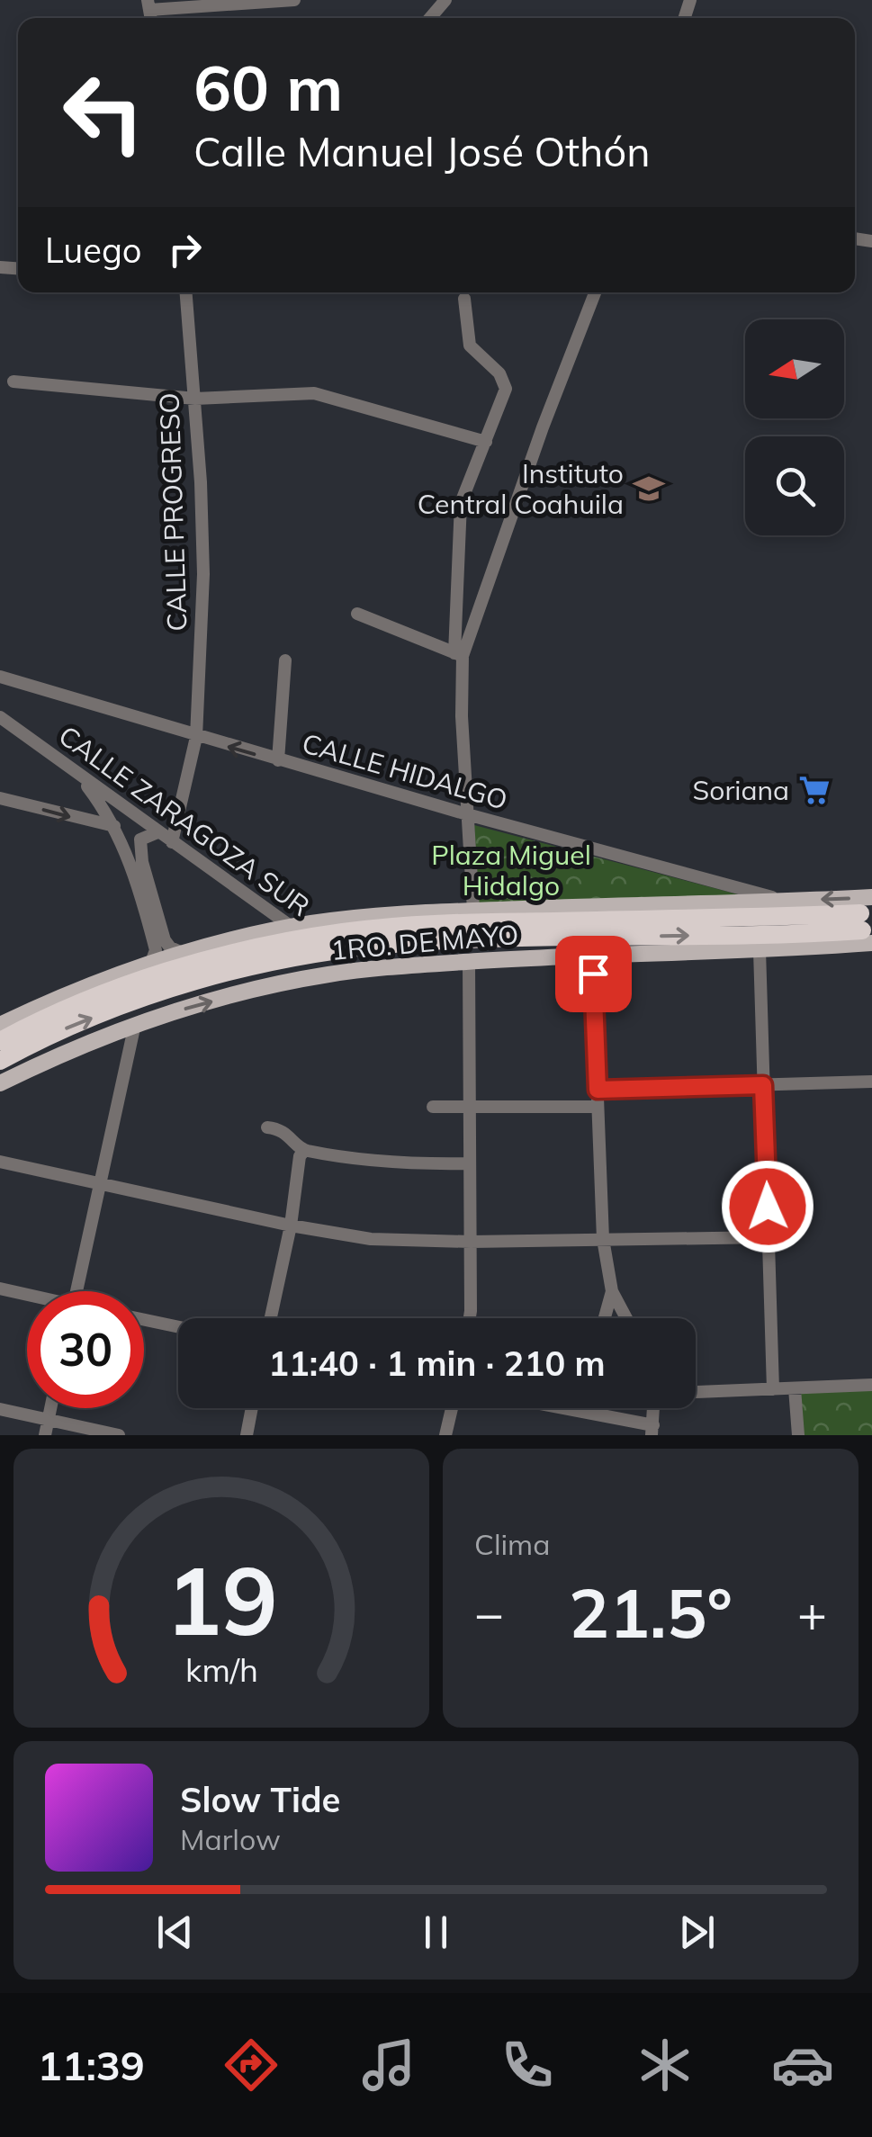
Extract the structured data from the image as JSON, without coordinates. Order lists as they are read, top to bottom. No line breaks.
{"streets":{"main road":["1RO. DE MAYO"],"street":["CALLE PROGRESO","CALLE HIDALGO","CALLE ZARAGOZA SUR"]},"crossings":[["CALLE PROGRESO","CALLE HIDALGO"],["CALLE PROGRESO","CALLE ZARAGOZA SUR"],["CALLE ZARAGOZA SUR","1RO. DE MAYO"]],"parks":["Plaza Miguel Hidalgo"],"places":{"school or university":["Instituto Central Coahuila"],"supermarket":["Soriana"]},"north":"left","page":{"turn":["60 m","Calle Manuel José Othón"],"then":"Luego","limit":"30","trip":"11:40 · 1 min · 210 m","tile":"Clima","heat":["−","21.5°","+"],"song":["Slow Tide","Marlow"],"tabs":"11:39","gauge":["19","km/h"]}}
